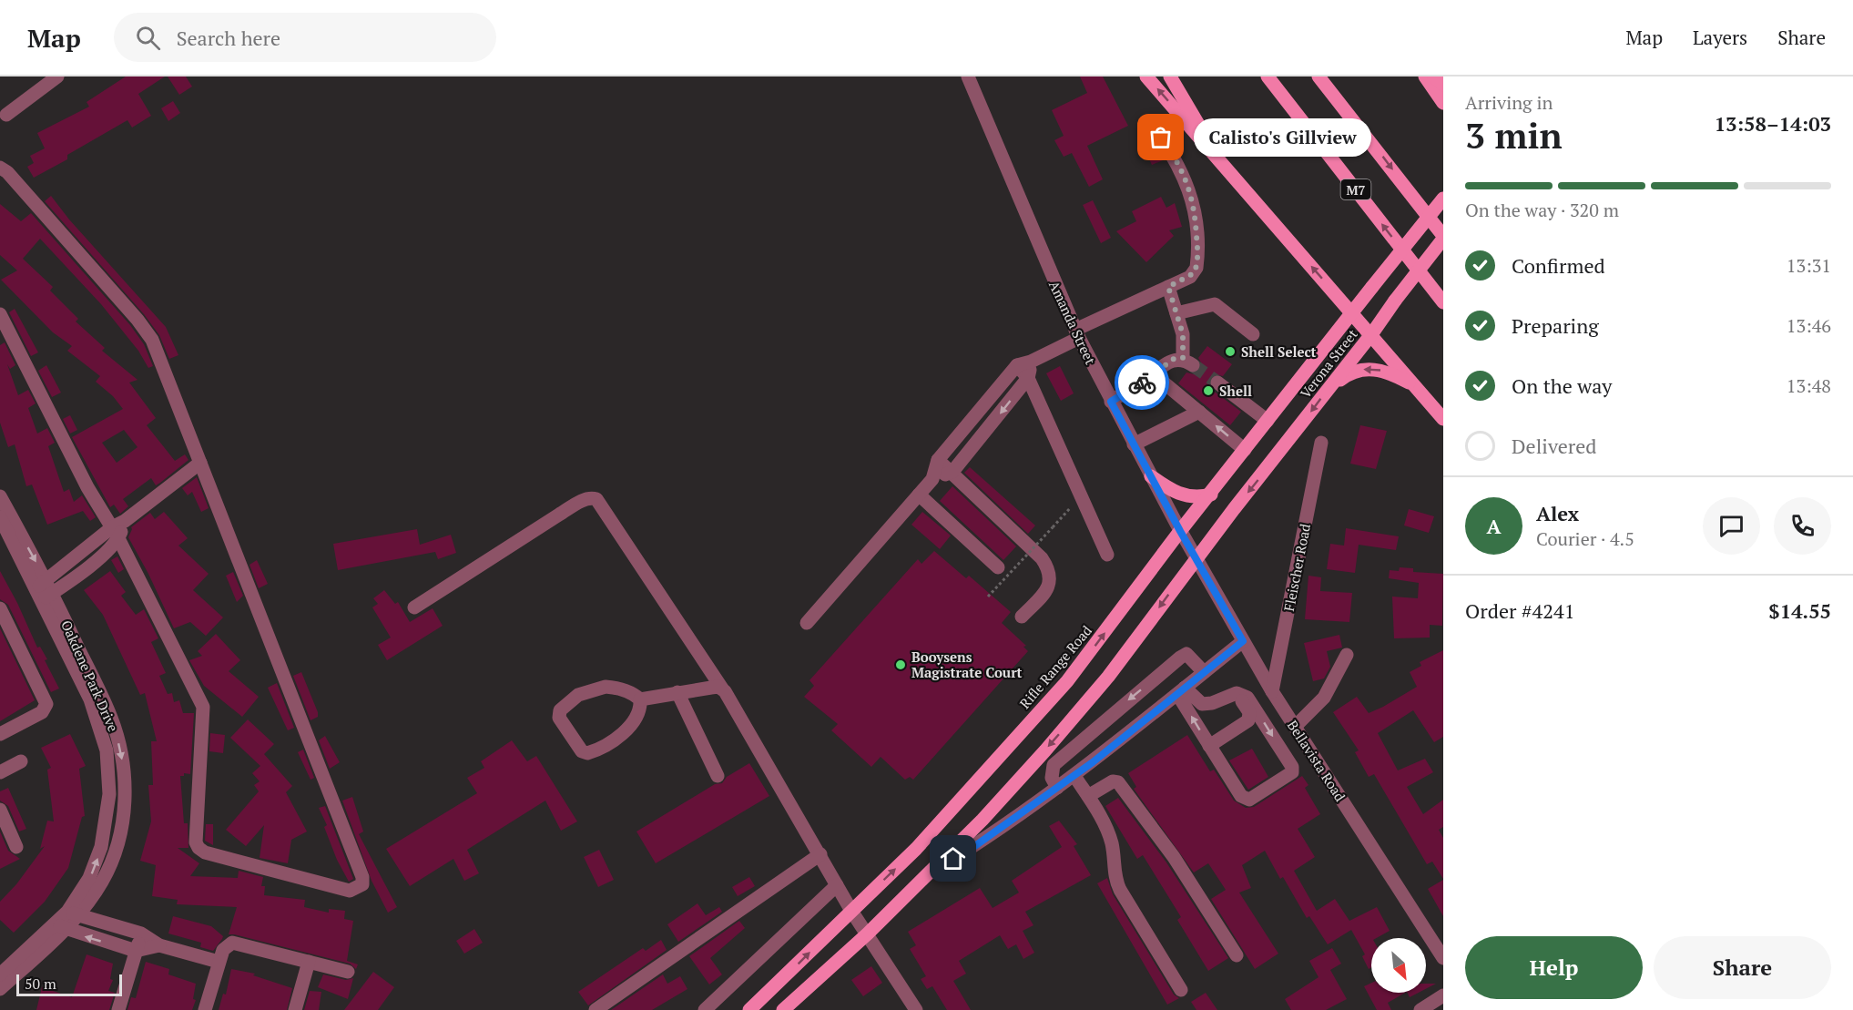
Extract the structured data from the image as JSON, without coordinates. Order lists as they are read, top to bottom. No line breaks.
{"streets":{"main road":["M7","Verona Street","Rifle Range Road"],"street":["Amanda Street","Fleischer Road","Oakdene Park Drive","Bellavista Road"]},"crossings":[["Amanda Street","Verona Street"],["Amanda Street","Rifle Range Road"],["Amanda Street","Bellavista Road"],["Verona Street","Rifle Range Road"],["Verona Street","Bellavista Road"],["Fleischer Road","Bellavista Road"]],"one_way":["Verona Street"],"places":["Calisto's Gillview","Shell Select","Shell","Booysens Magistrate Court"],"scale_bar":"50 m","north":"bottom right","page":{"header":"Map","search":"Search here","nav":["Map","Layers","Share"],"heading":["3 min","Arriving in","13:58–14:03"],"panel":["Alex","Courier · 4.5","Order #4241","$14.55"],"bubble":"Calisto's Gillview","bar":"On the way · 320 m","list":[["Confirmed","13:31"],["Preparing","13:46"],["On the way","13:48"],"Delivered"],"round":"A","buttons":["Help","Share"],"scale":"50 m"}}
